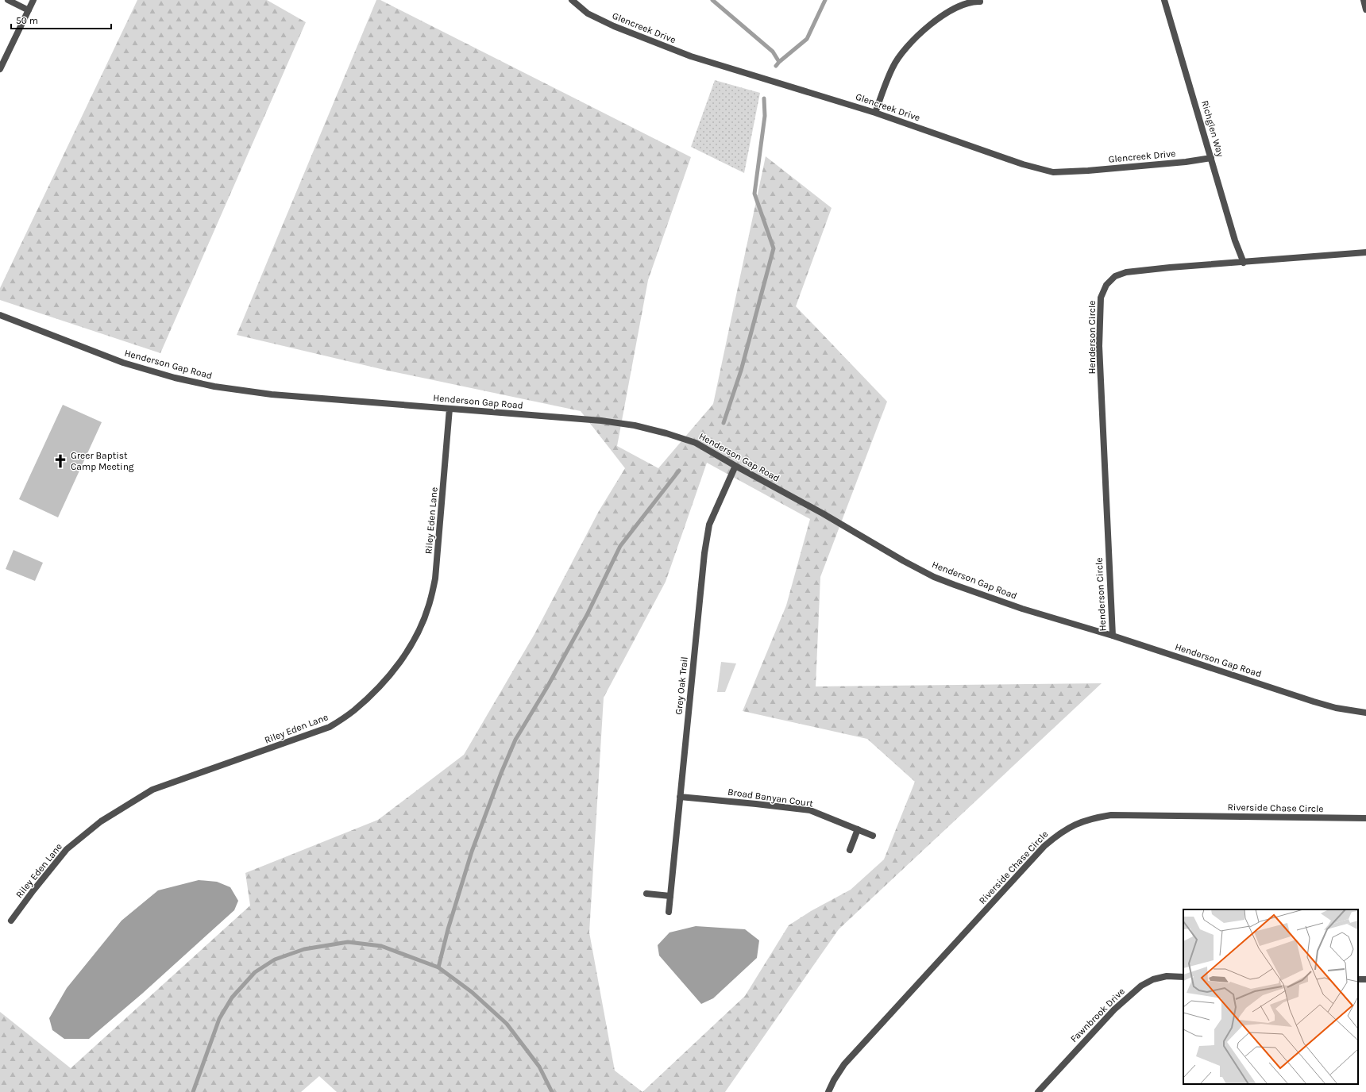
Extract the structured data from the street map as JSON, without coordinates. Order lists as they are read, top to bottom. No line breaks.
{"streets":{"street":["Glencreek Drive","Richglen Way","Henderson Circle","Henderson Gap Road","Riley Eden Lane","Grey Oak Trail","Broad Banyan Court","Riverside Chase Circle","Fawnbrook Drive"]},"crossings":[["Glencreek Drive","Richglen Way"],["Richglen Way","Henderson Circle"],["Henderson Circle","Henderson Gap Road"],["Henderson Gap Road","Riley Eden Lane"],["Henderson Gap Road","Grey Oak Trail"],["Grey Oak Trail","Broad Banyan Court"]],"places":{"church":["Greer Baptist Camp Meeting"]},"scale_bar":"50 m"}
